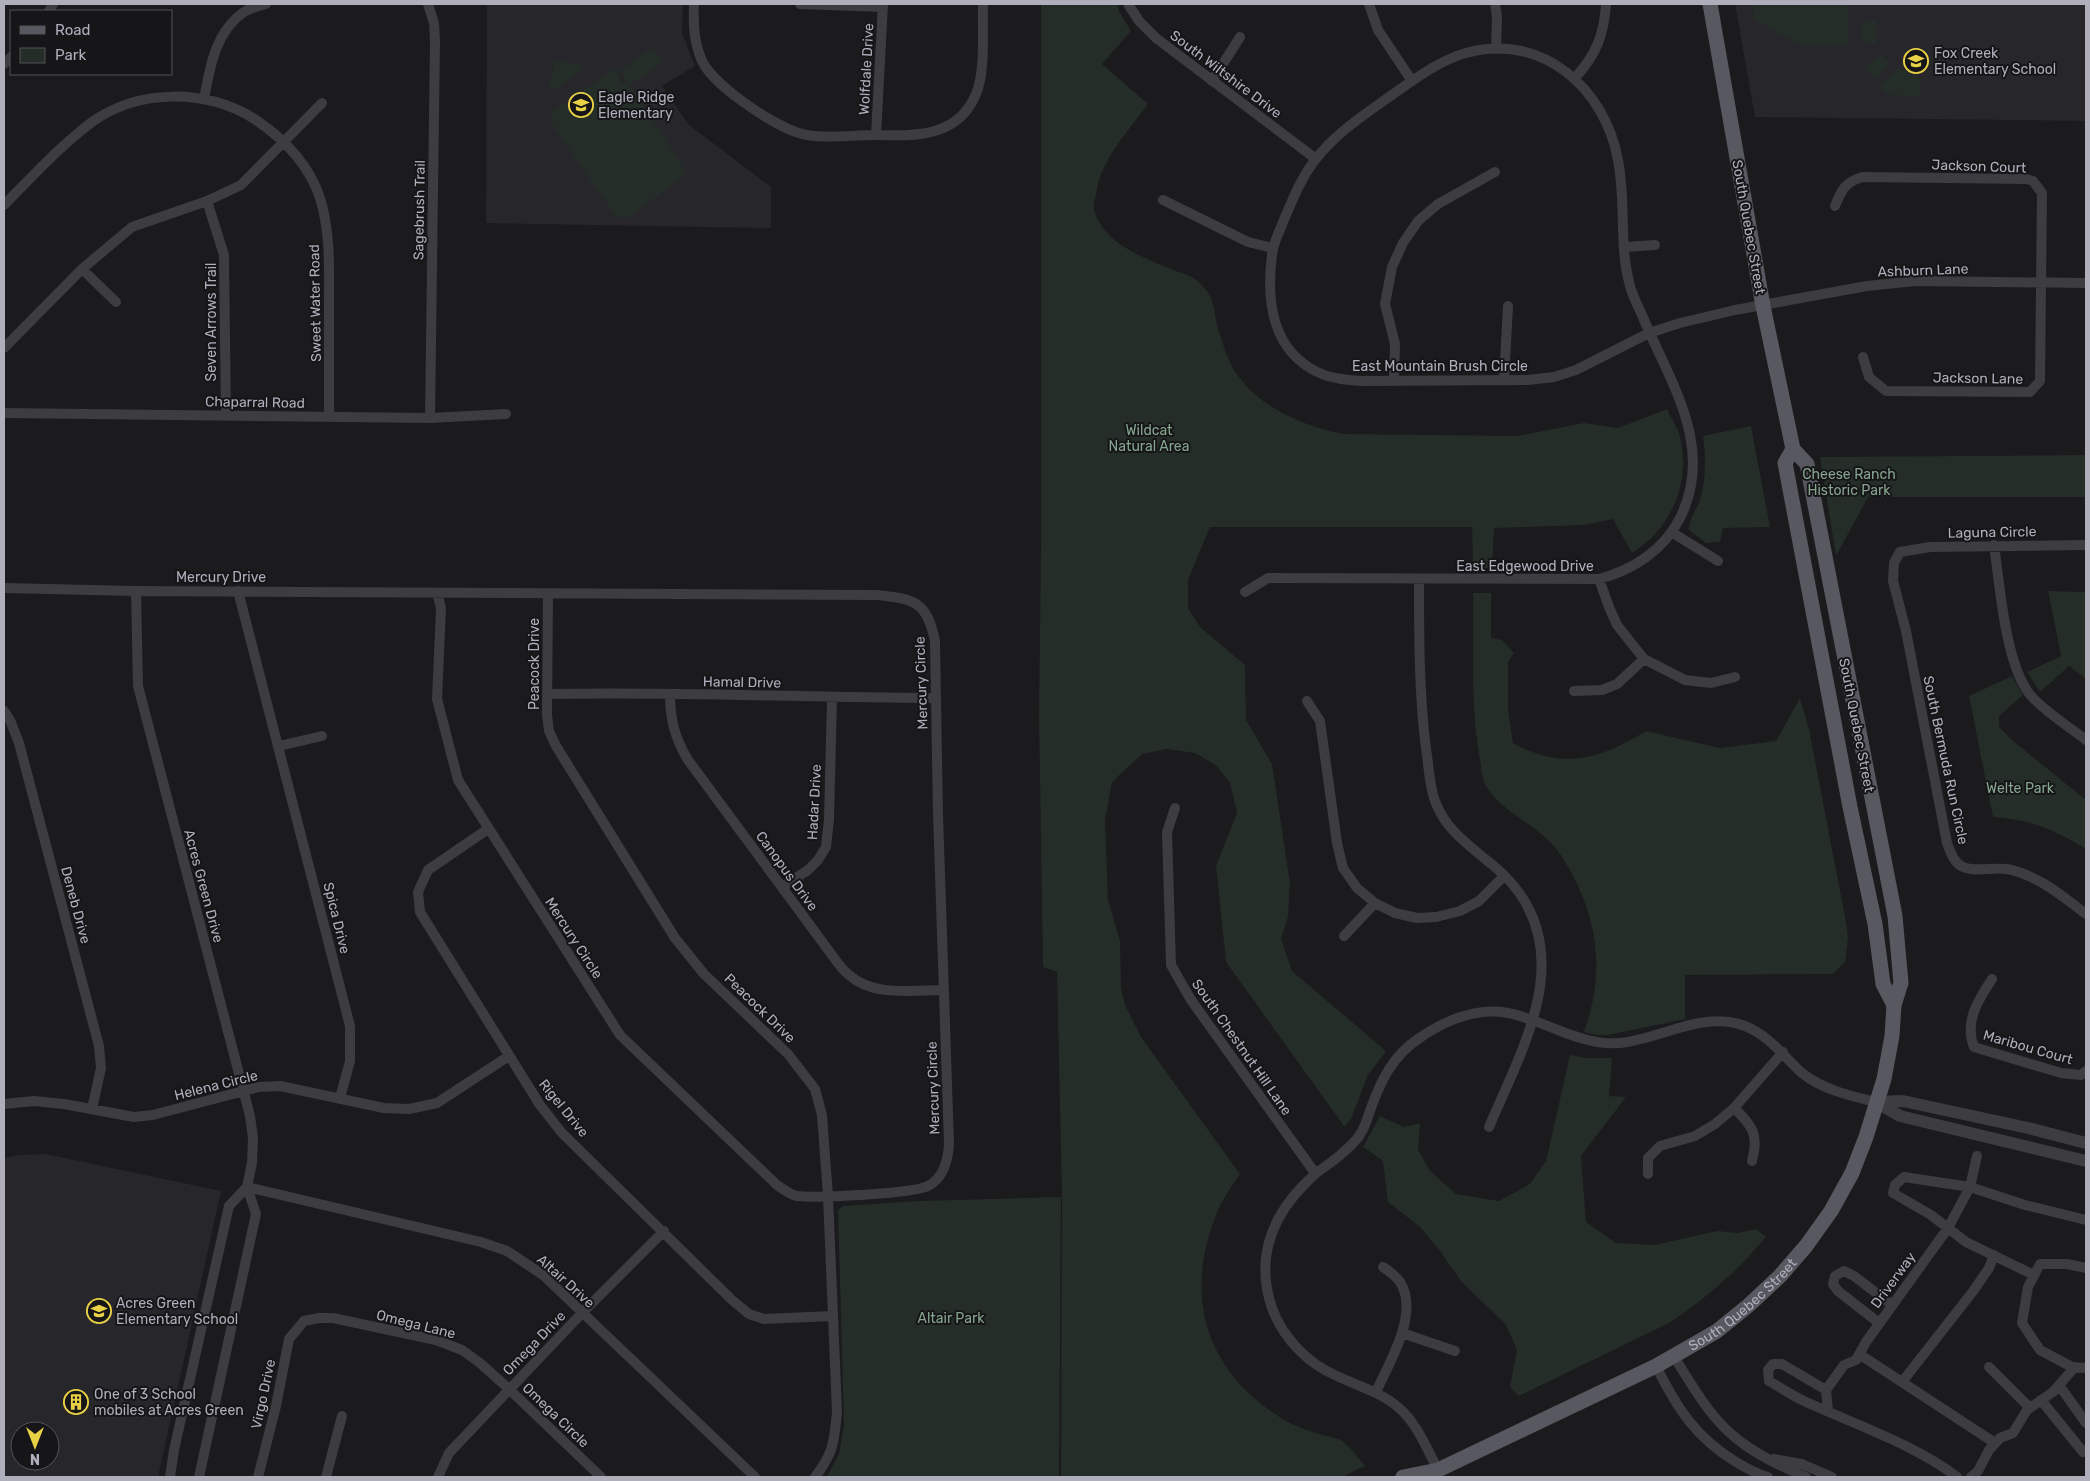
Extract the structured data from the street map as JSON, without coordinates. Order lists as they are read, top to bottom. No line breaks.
{"streets":{"main road":["South Quebec Street"],"street":["Wolfdale Drive","South Wiltshire Drive","Jackson Court","Sagebrush Trail","Ashburn Lane","Sweet Water Road","Seven Arrows Trail","East Mountain Brush Circle","Jackson Lane","Chaparral Road","Laguna Circle","East Edgewood Drive","Mercury Drive","Peacock Drive","Hamal Drive","Mercury Circle","South Bermuda Run Circle","Hadar Drive","Canopus Drive","Acres Green Drive","Deneb Drive","Spica Drive","South Chestnut Hill Lane","Maribou Court","Helena Circle","Rigel Drive","Driverway","Altair Drive","Omega Lane","Omega Drive","Virgo Drive","Omega Circle"]},"crossings":[["South Wiltshire Drive","East Mountain Brush Circle"],["Jackson Court","Ashburn Lane"],["Jackson Court","Jackson Lane"],["Sagebrush Trail","Chaparral Road"],["South Quebec Street","Ashburn Lane"],["South Quebec Street","East Mountain Brush Circle"],["Ashburn Lane","East Mountain Brush Circle"],["Ashburn Lane","Jackson Lane"],["Sweet Water Road","Chaparral Road"],["Seven Arrows Trail","Chaparral Road"],["East Mountain Brush Circle","East Edgewood Drive"],["Laguna Circle","South Bermuda Run Circle"],["Mercury Drive","Mercury Circle"],["Mercury Drive","Acres Green Drive"],["Mercury Drive","Spica Drive"],["Peacock Drive","Hamal Drive"],["Peacock Drive","Mercury Circle"],["Peacock Drive","Rigel Drive"],["Hamal Drive","Mercury Circle"],["Hamal Drive","Hadar Drive"],["Hamal Drive","Canopus Drive"],["Mercury Circle","Canopus Drive"],["Mercury Circle","Rigel Drive"],["Hadar Drive","Canopus Drive"],["Acres Green Drive","Helena Circle"],["Acres Green Drive","Altair Drive"],["Deneb Drive","Helena Circle"],["Spica Drive","Helena Circle"],["Helena Circle","Rigel Drive"],["Rigel Drive","Omega Drive"],["Altair Drive","Omega Drive"],["Omega Lane","Omega Drive"],["Omega Lane","Virgo Drive"],["Omega Lane","Omega Circle"],["Omega Drive","Omega Circle"]],"parks":["Wildcat Natural Area","Cheese Ranch Historic Park","Welte Park","Altair Park"],"places":{"school or university":["Fox Creek Elementary School","Eagle Ridge Elementary","Acres Green Elementary School"],"building":["One of 3 School mobiles at Acres Green"]},"legend":["Road","Park"],"north":"bottom"}
